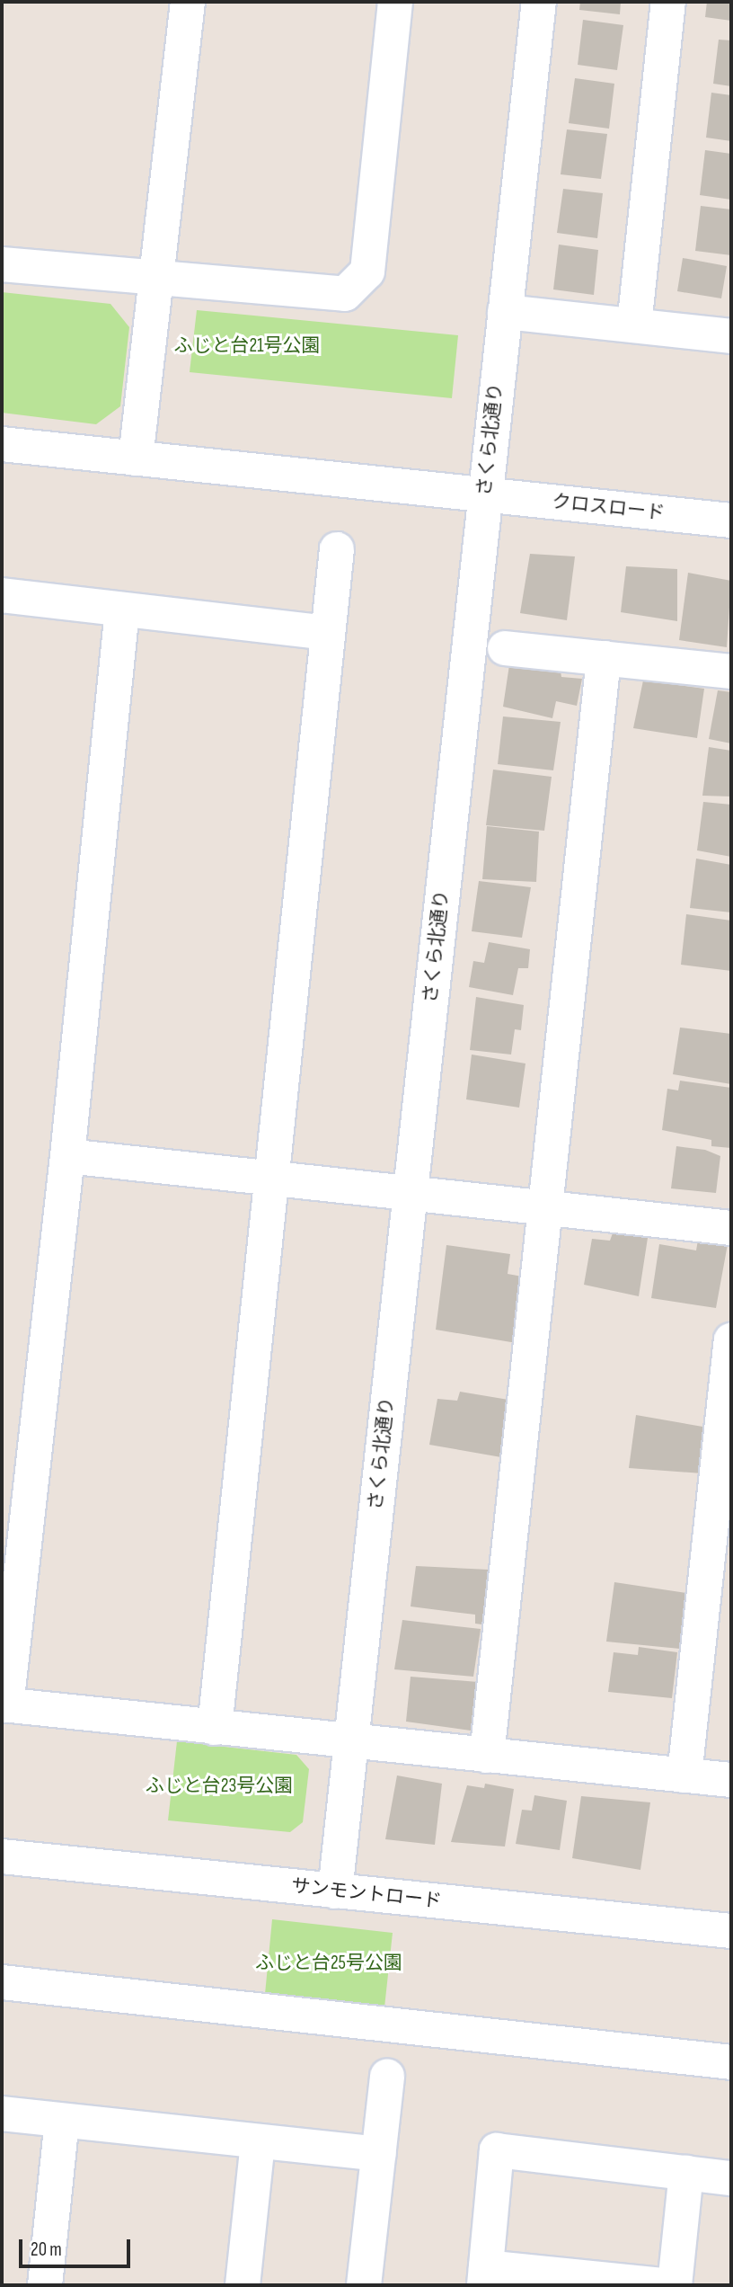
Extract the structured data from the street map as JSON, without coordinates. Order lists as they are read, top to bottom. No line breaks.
{"streets":{"street":["さくら北通り","クロスロード","サンモントロード"]},"crossings":[["さくら北通り","クロスロード"],["さくら北通り","サンモントロード"]],"parks":["ふじと台21号公園","ふじと台23号公園","ふじと台25号公園"],"scale_bar":"20 m"}
